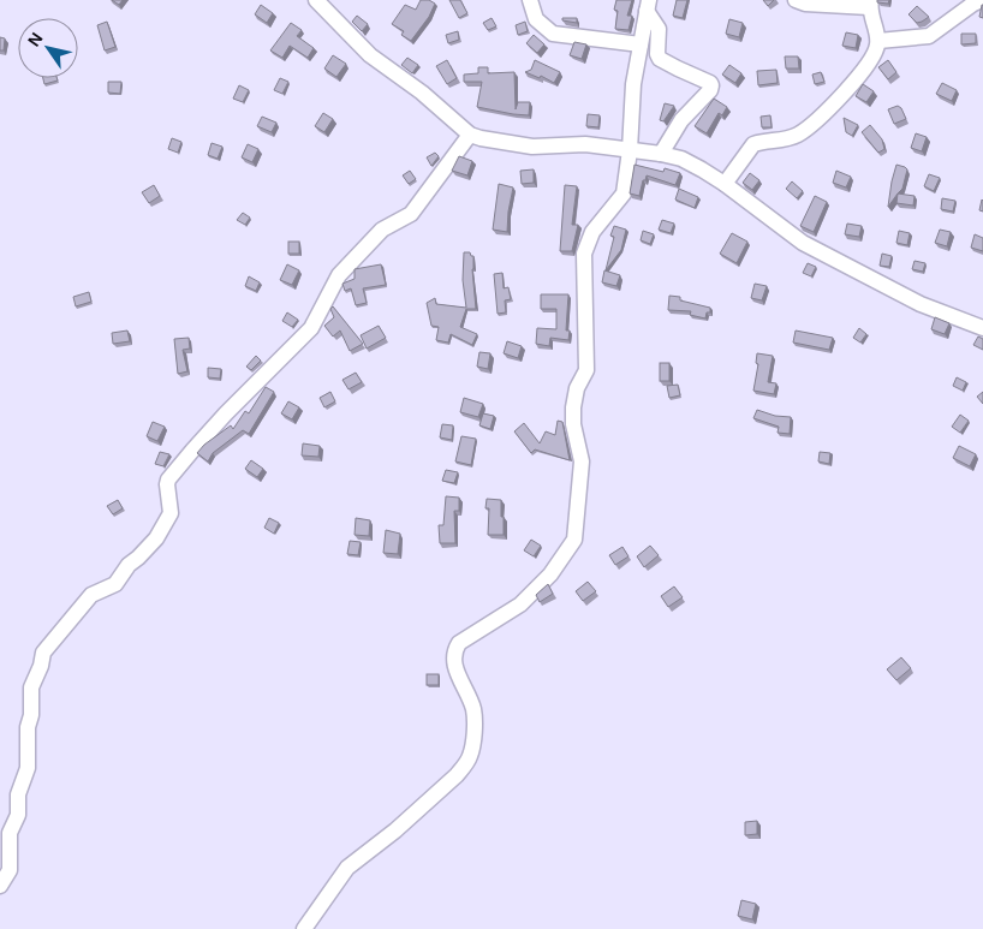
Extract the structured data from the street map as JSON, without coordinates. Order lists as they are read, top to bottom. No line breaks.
{"north":"top left"}
